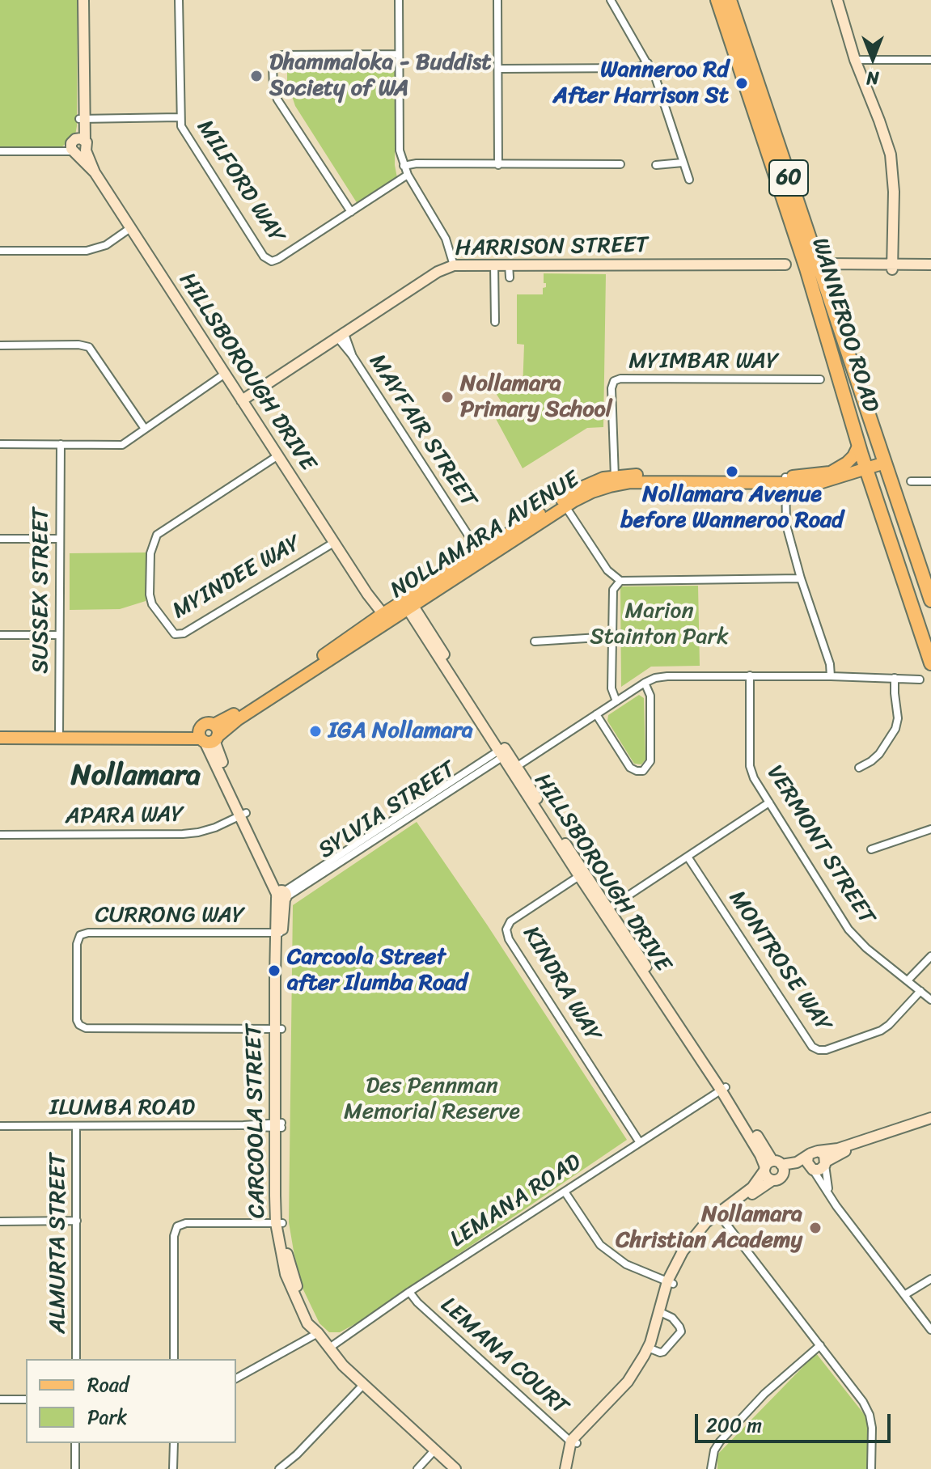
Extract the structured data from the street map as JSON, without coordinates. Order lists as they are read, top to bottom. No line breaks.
{"streets":{"highway":["60","WANNEROO ROAD"],"main road":["NOLLAMARA AVENUE"],"street":["MILFORD WAY","HARRISON STREET","MYIMBAR WAY","HILLSBOROUGH DRIVE","MAYFAIR STREET","MYINDEE WAY","SUSSEX STREET","SYLVIA STREET","APARA WAY","VERMONT STREET","CURRONG WAY","MONTROSE WAY","KINDRA WAY","ILUMBA ROAD","CARCOOLA STREET","LEMANA ROAD","ALMURTA STREET","LEMANA COURT"]},"crossings":[["HARRISON STREET","HILLSBOROUGH DRIVE"],["HARRISON STREET","MAYFAIR STREET"],["WANNEROO ROAD","NOLLAMARA AVENUE"],["MYIMBAR WAY","NOLLAMARA AVENUE"],["HILLSBOROUGH DRIVE","NOLLAMARA AVENUE"],["HILLSBOROUGH DRIVE","MYINDEE WAY"],["HILLSBOROUGH DRIVE","SYLVIA STREET"],["HILLSBOROUGH DRIVE","KINDRA WAY"],["HILLSBOROUGH DRIVE","LEMANA ROAD"],["MAYFAIR STREET","NOLLAMARA AVENUE"],["NOLLAMARA AVENUE","CARCOOLA STREET"],["SYLVIA STREET","CARCOOLA STREET"],["APARA WAY","CARCOOLA STREET"],["VERMONT STREET","MONTROSE WAY"],["CURRONG WAY","CARCOOLA STREET"],["KINDRA WAY","LEMANA ROAD"],["ILUMBA ROAD","CARCOOLA STREET"],["ILUMBA ROAD","ALMURTA STREET"],["CARCOOLA STREET","LEMANA ROAD"],["LEMANA ROAD","LEMANA COURT"]],"districts":["Nollamara"],"parks":["Marion Stainton Park","Des Pennman Memorial Reserve"],"places":["Dhammaloka - Buddist Society of WA","Wanneroo Rd After Harrison St","Nollamara Primary School","Nollamara Avenue before Wanneroo Road","IGA Nollamara","Carcoola Street after Ilumba Road","Nollamara Christian Academy"],"legend":["Road","Park"],"scale_bar":"200 m","north":"bottom"}
